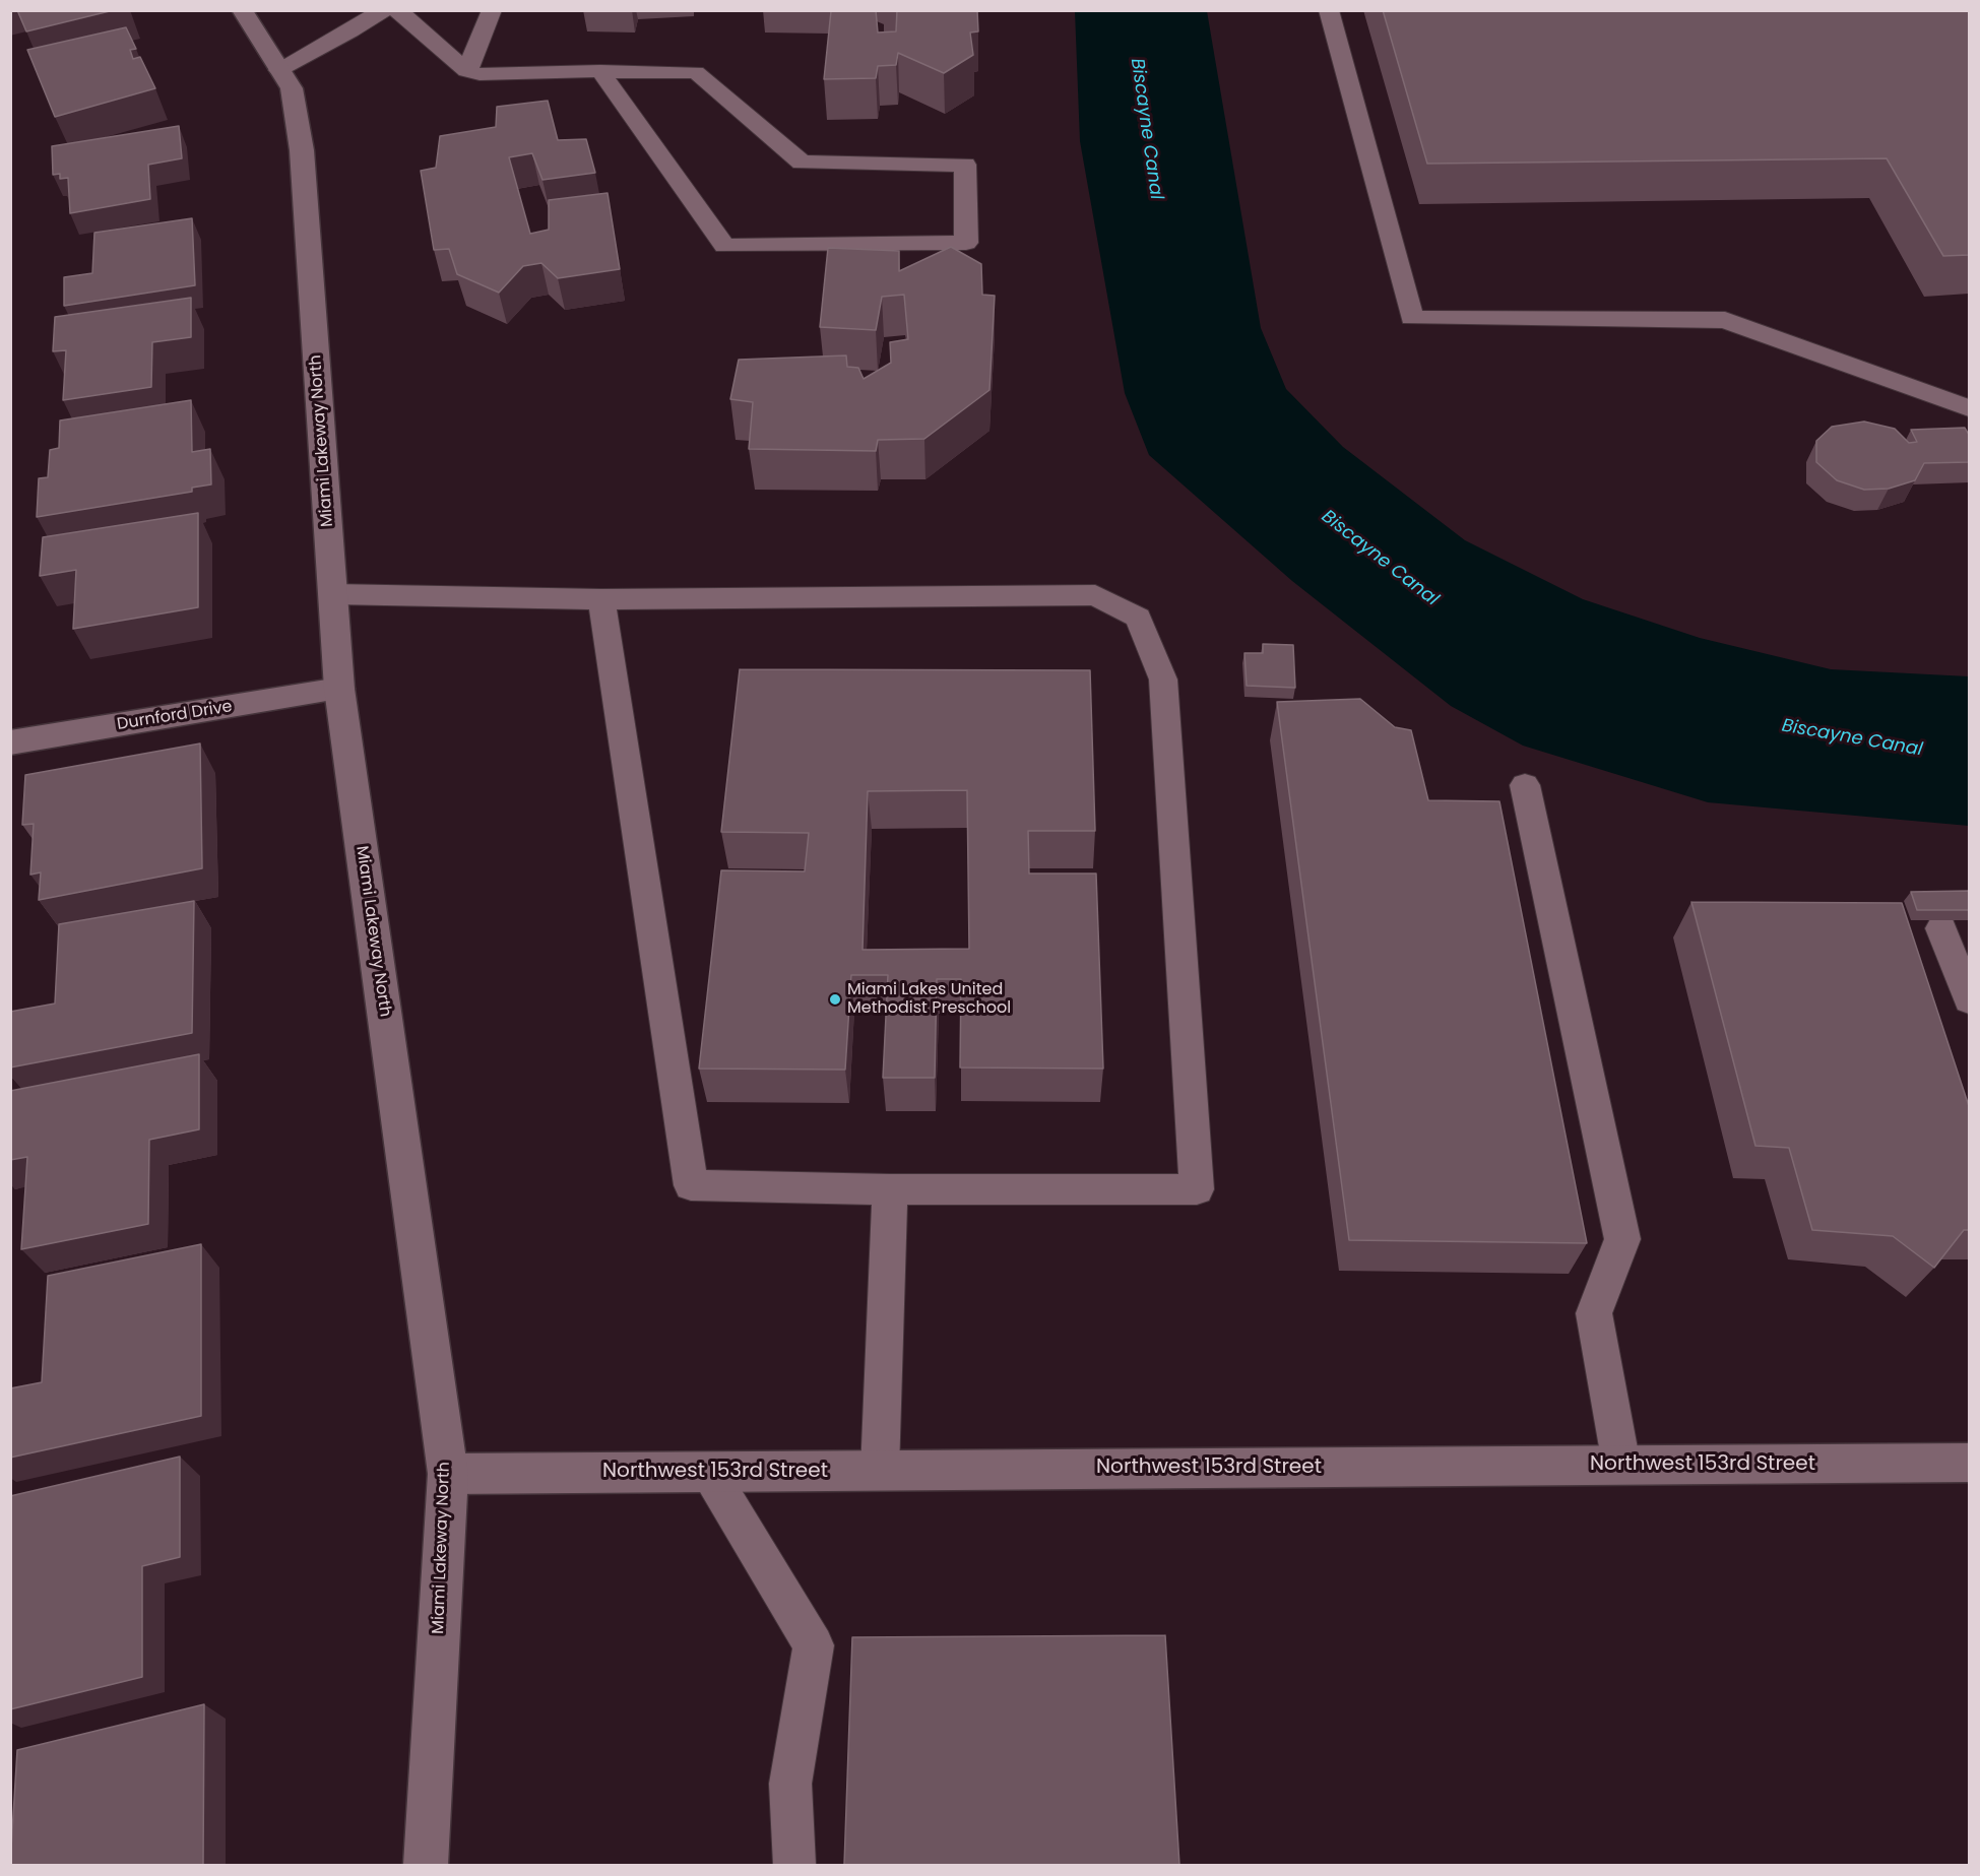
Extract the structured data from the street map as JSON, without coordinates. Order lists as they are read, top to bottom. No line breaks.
{"streets":{"street":["Miami Lakeway North","Durnford Drive","Northwest 153rd Street"]},"crossings":[["Miami Lakeway North","Durnford Drive"],["Miami Lakeway North","Northwest 153rd Street"]],"water":["Biscayne Canal"],"places":["Miami Lakes United Methodist Preschool"]}
